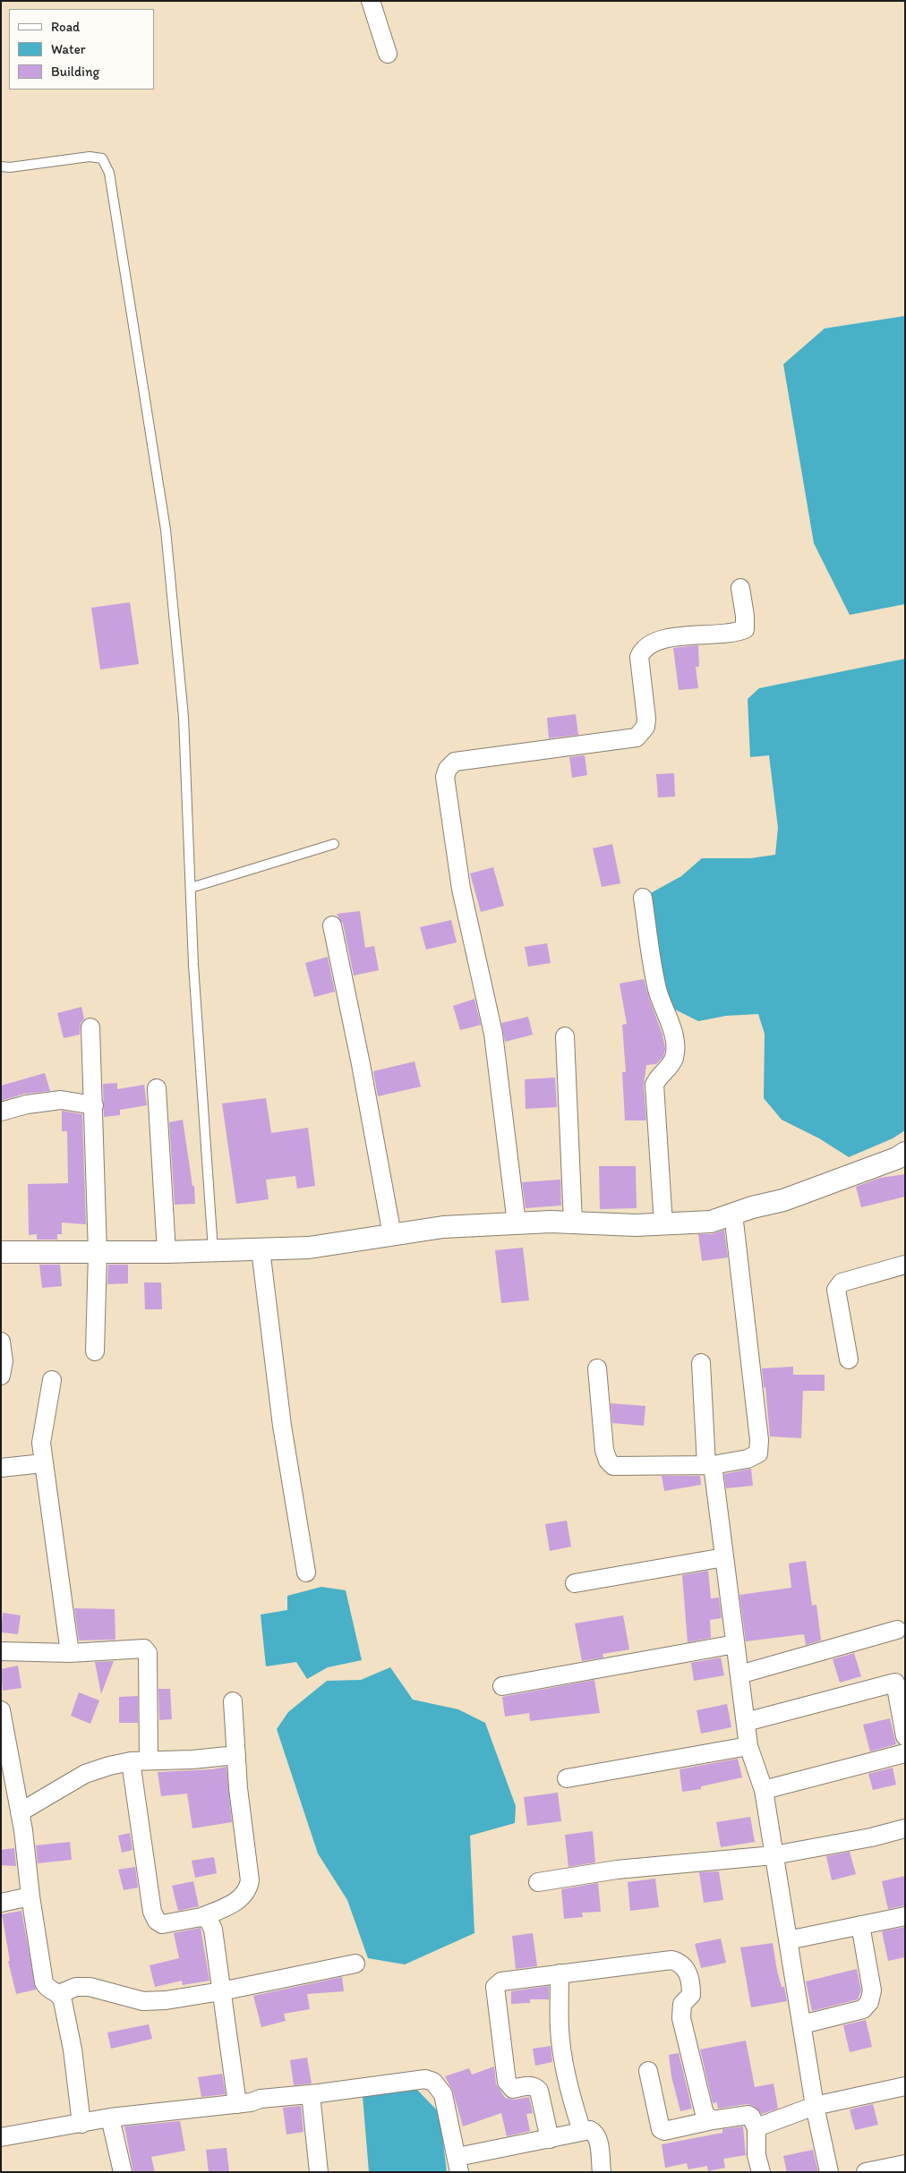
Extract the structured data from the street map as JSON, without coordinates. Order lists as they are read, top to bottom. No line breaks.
{"legend":["Road","Water","Building"]}
